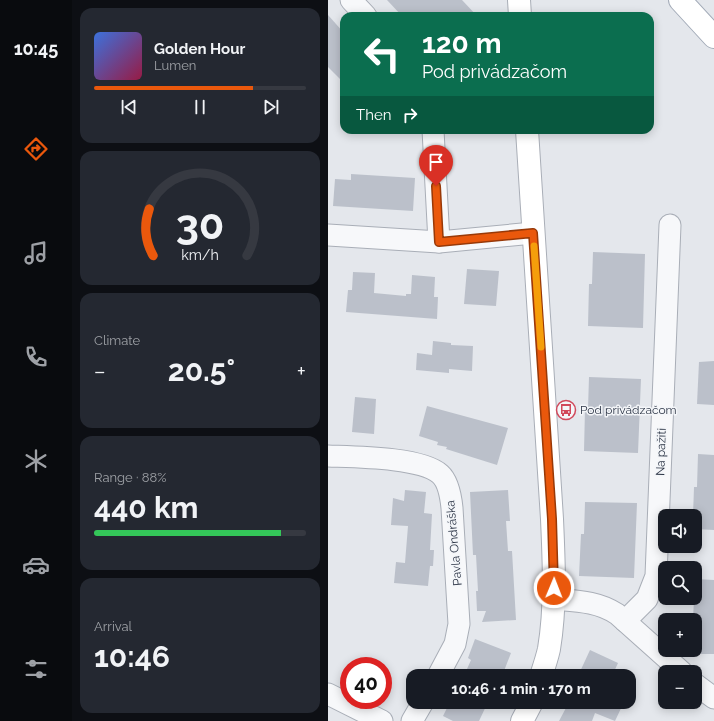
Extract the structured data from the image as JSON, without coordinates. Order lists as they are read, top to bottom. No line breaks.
{"streets":{"street":["Na pažiti","Pavla Ondráška"]},"places":{"bus stop":["Pod privádzačom"]},"page":{"tabs":"10:45","turn":["120 m","Pod privádzačom"],"song":["Golden Hour","Lumen"],"then":"Then","tile":["Climate",["Range · 88%","440 km"],["Arrival","10:46"]],"heat":["−","20.5°","+"],"map_buttons":["+","−"],"limit":"40","trip":"10:46 · 1 min · 170 m","gauge":["30","km/h"]}}
